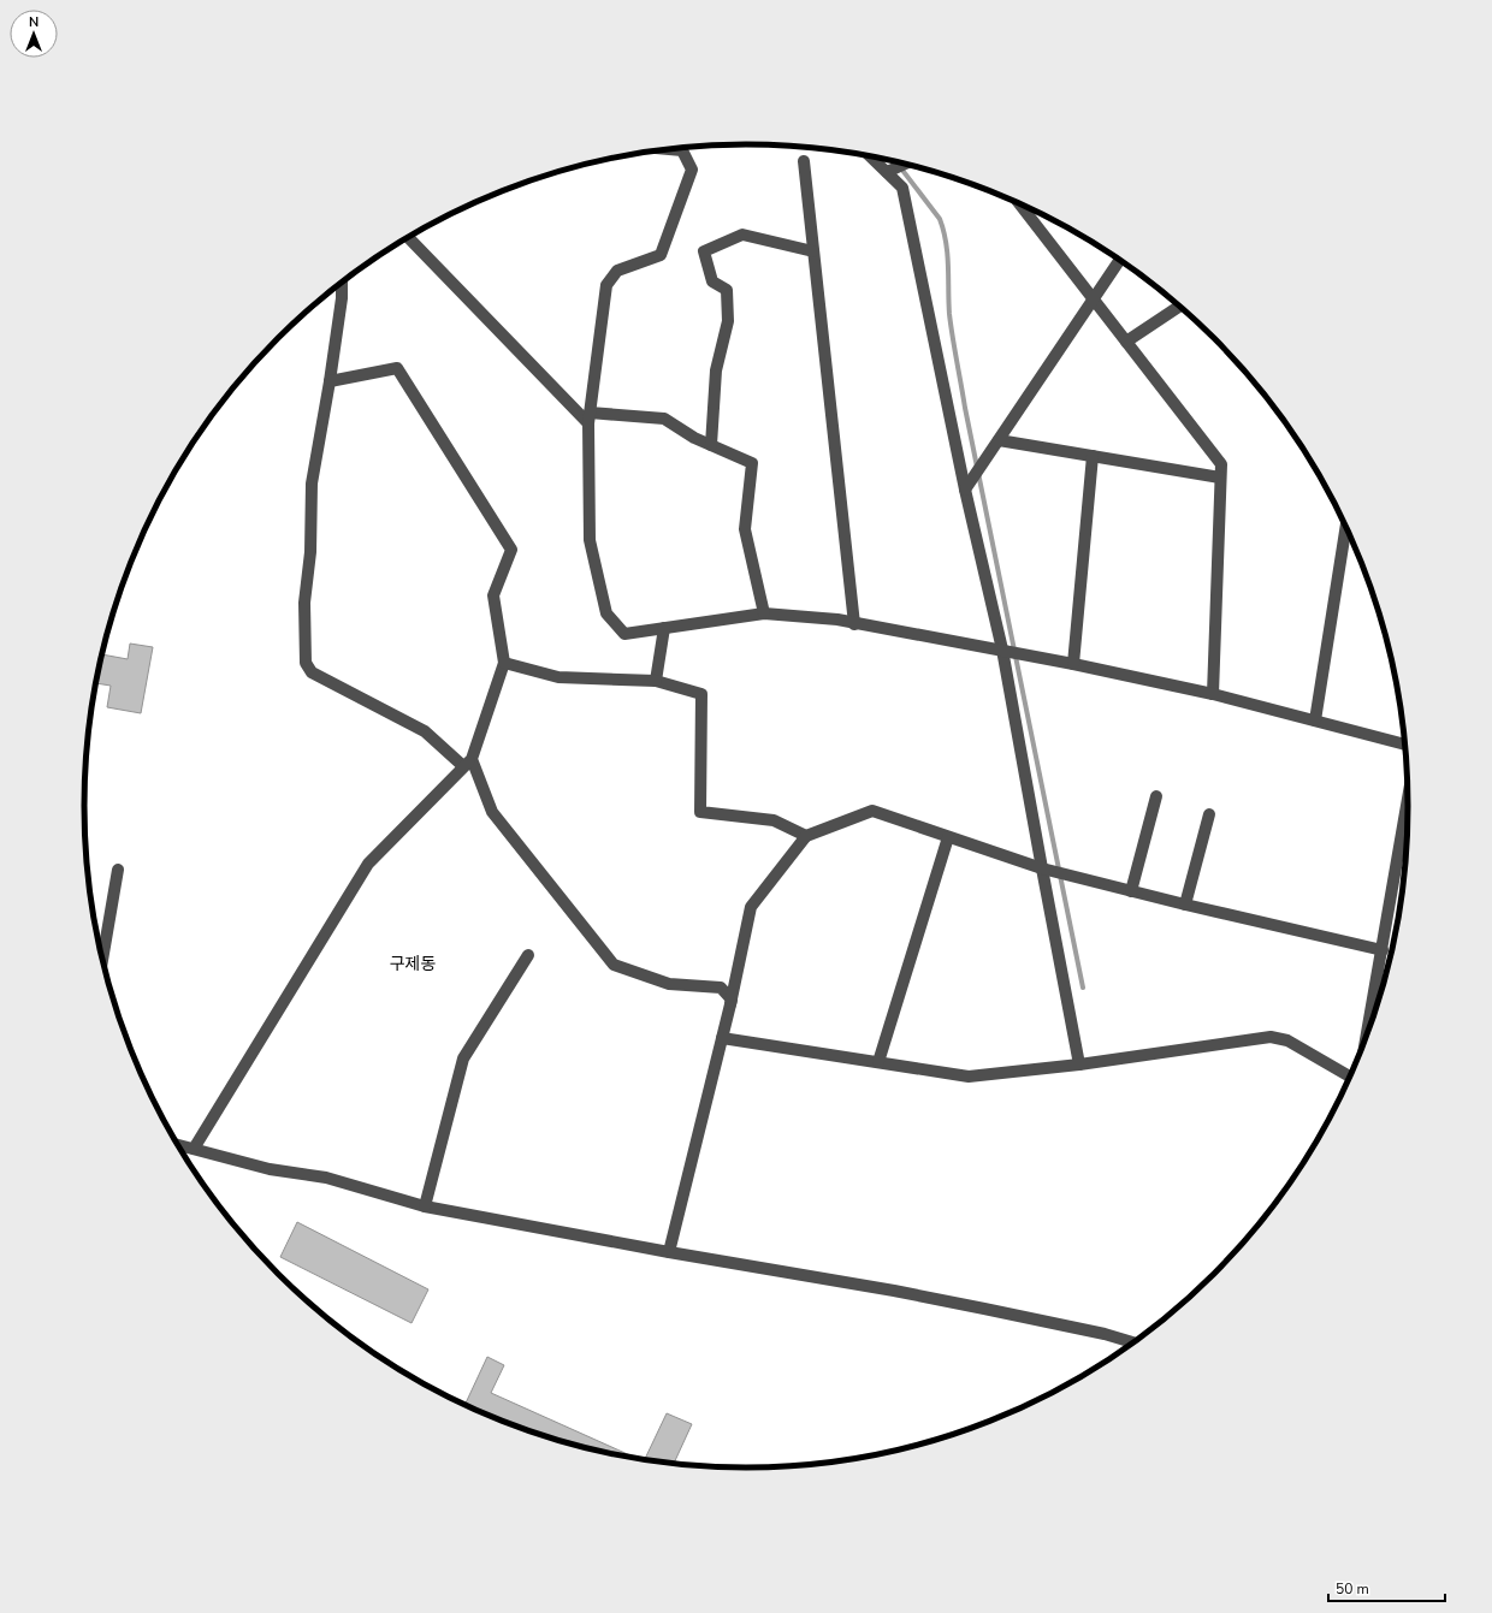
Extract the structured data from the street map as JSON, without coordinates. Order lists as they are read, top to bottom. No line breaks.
{"districts":["구제동"],"scale_bar":"50 m","north":"top"}
